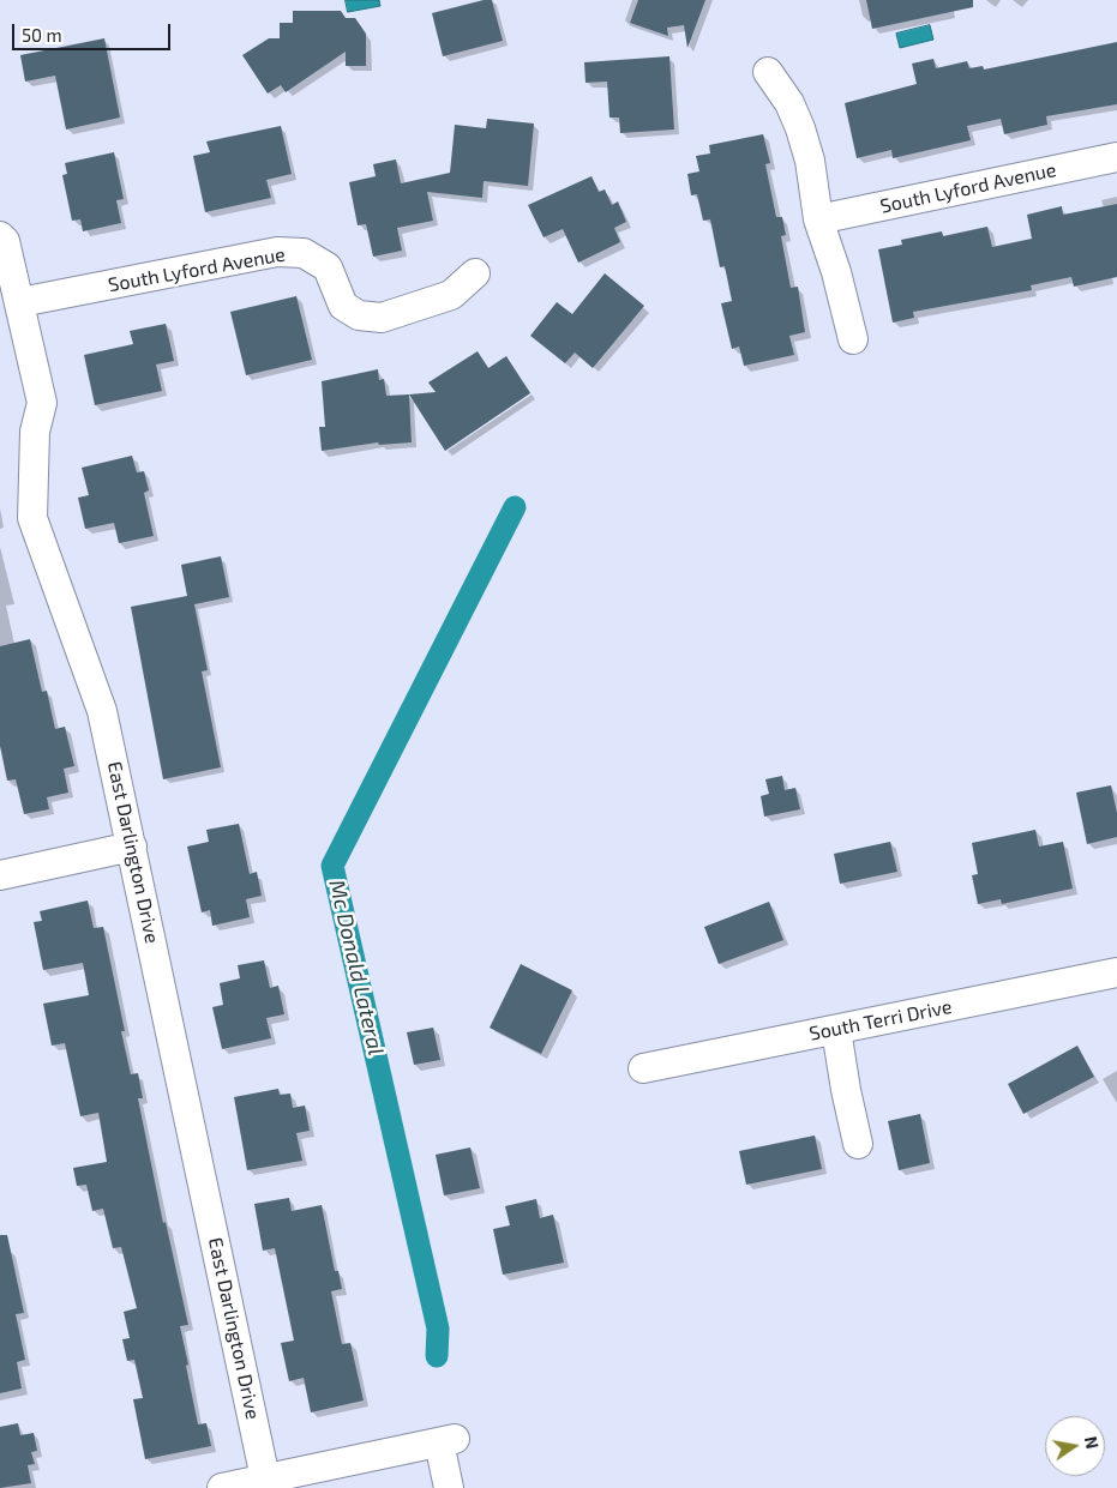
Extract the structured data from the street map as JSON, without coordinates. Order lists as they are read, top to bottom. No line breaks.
{"streets":{"street":["South Lyford Avenue","East Darlington Drive","South Terri Drive"]},"crossings":[["South Lyford Avenue","East Darlington Drive"]],"water":["Mc Donald Lateral"],"scale_bar":"50 m","north":"right"}
